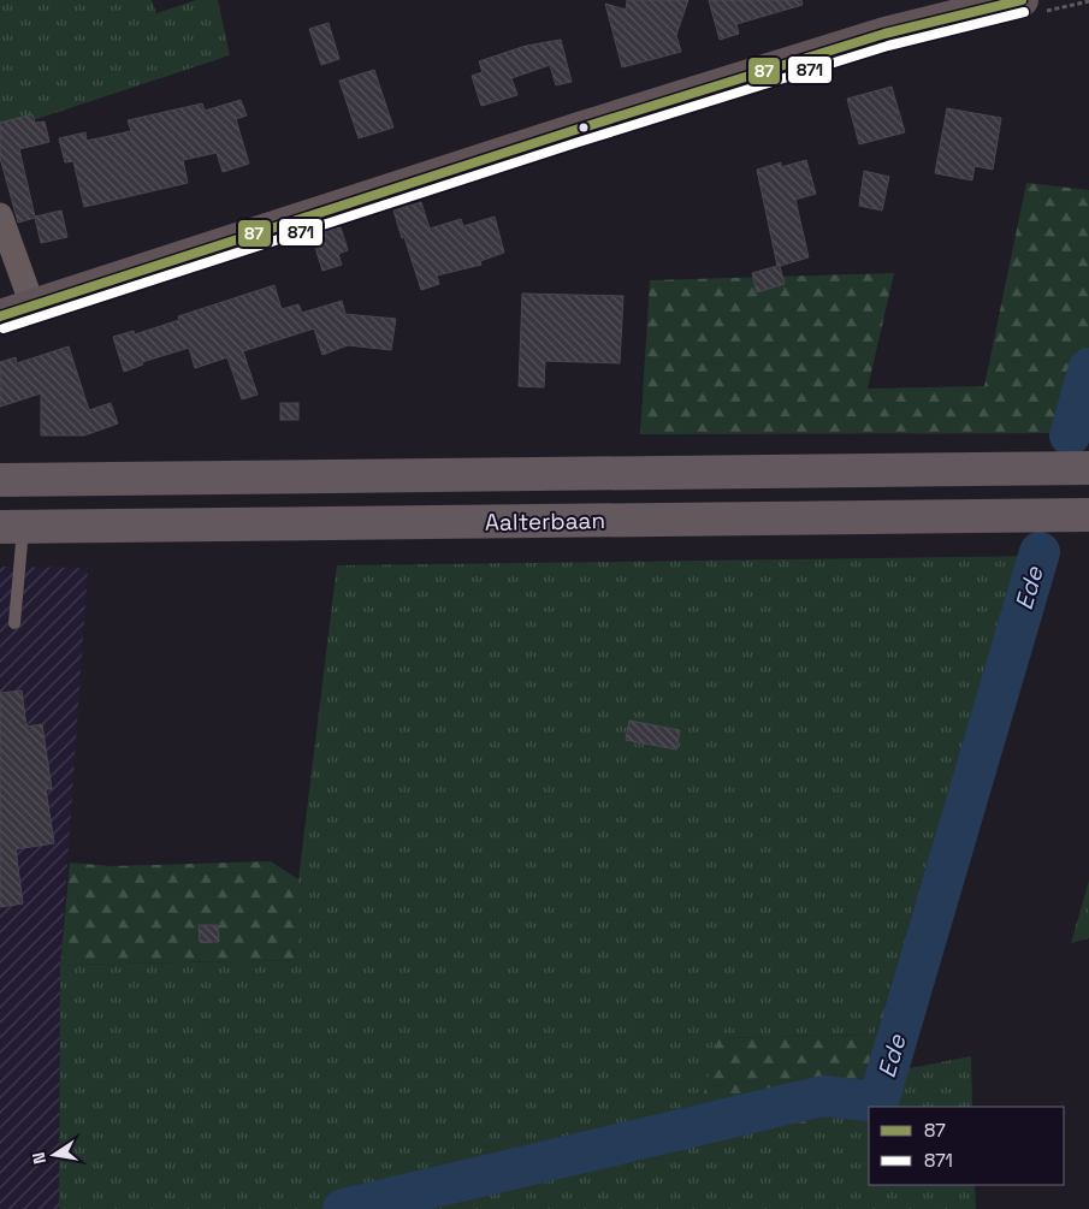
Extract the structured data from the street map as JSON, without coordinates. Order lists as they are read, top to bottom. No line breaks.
{"streets":{"highway":["Aalterbaan"]},"water":["Ede"],"lines":["transit line 87","transit line 871"],"legend":["87","871"],"north":"left"}
